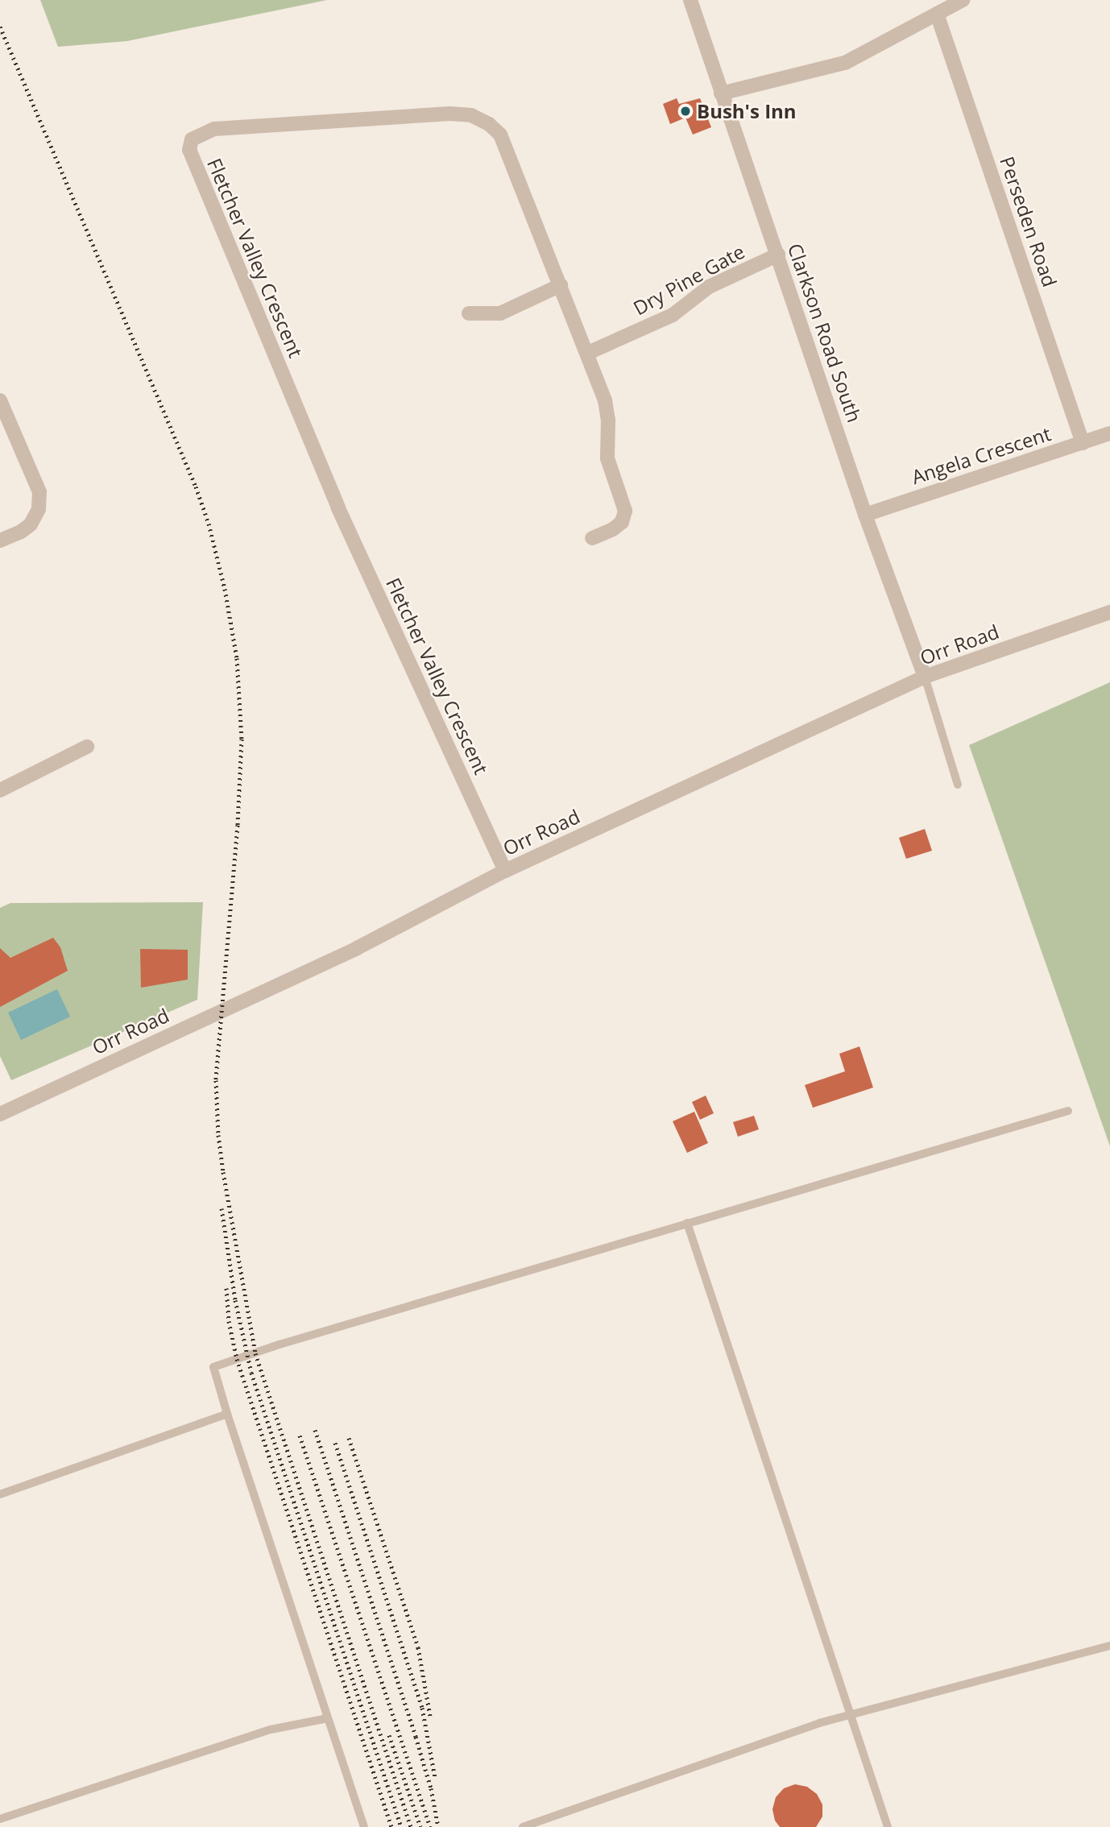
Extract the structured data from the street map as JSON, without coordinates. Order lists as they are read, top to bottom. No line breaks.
{"streets":{"street":["Perseden Road","Fletcher Valley Crescent","Dry Pine Gate","Clarkson Road South","Angela Crescent","Orr Road"]},"crossings":[["Perseden Road","Angela Crescent"],["Fletcher Valley Crescent","Dry Pine Gate"],["Fletcher Valley Crescent","Orr Road"],["Dry Pine Gate","Clarkson Road South"],["Clarkson Road South","Angela Crescent"],["Clarkson Road South","Orr Road"]],"places":["Bush's Inn"]}
